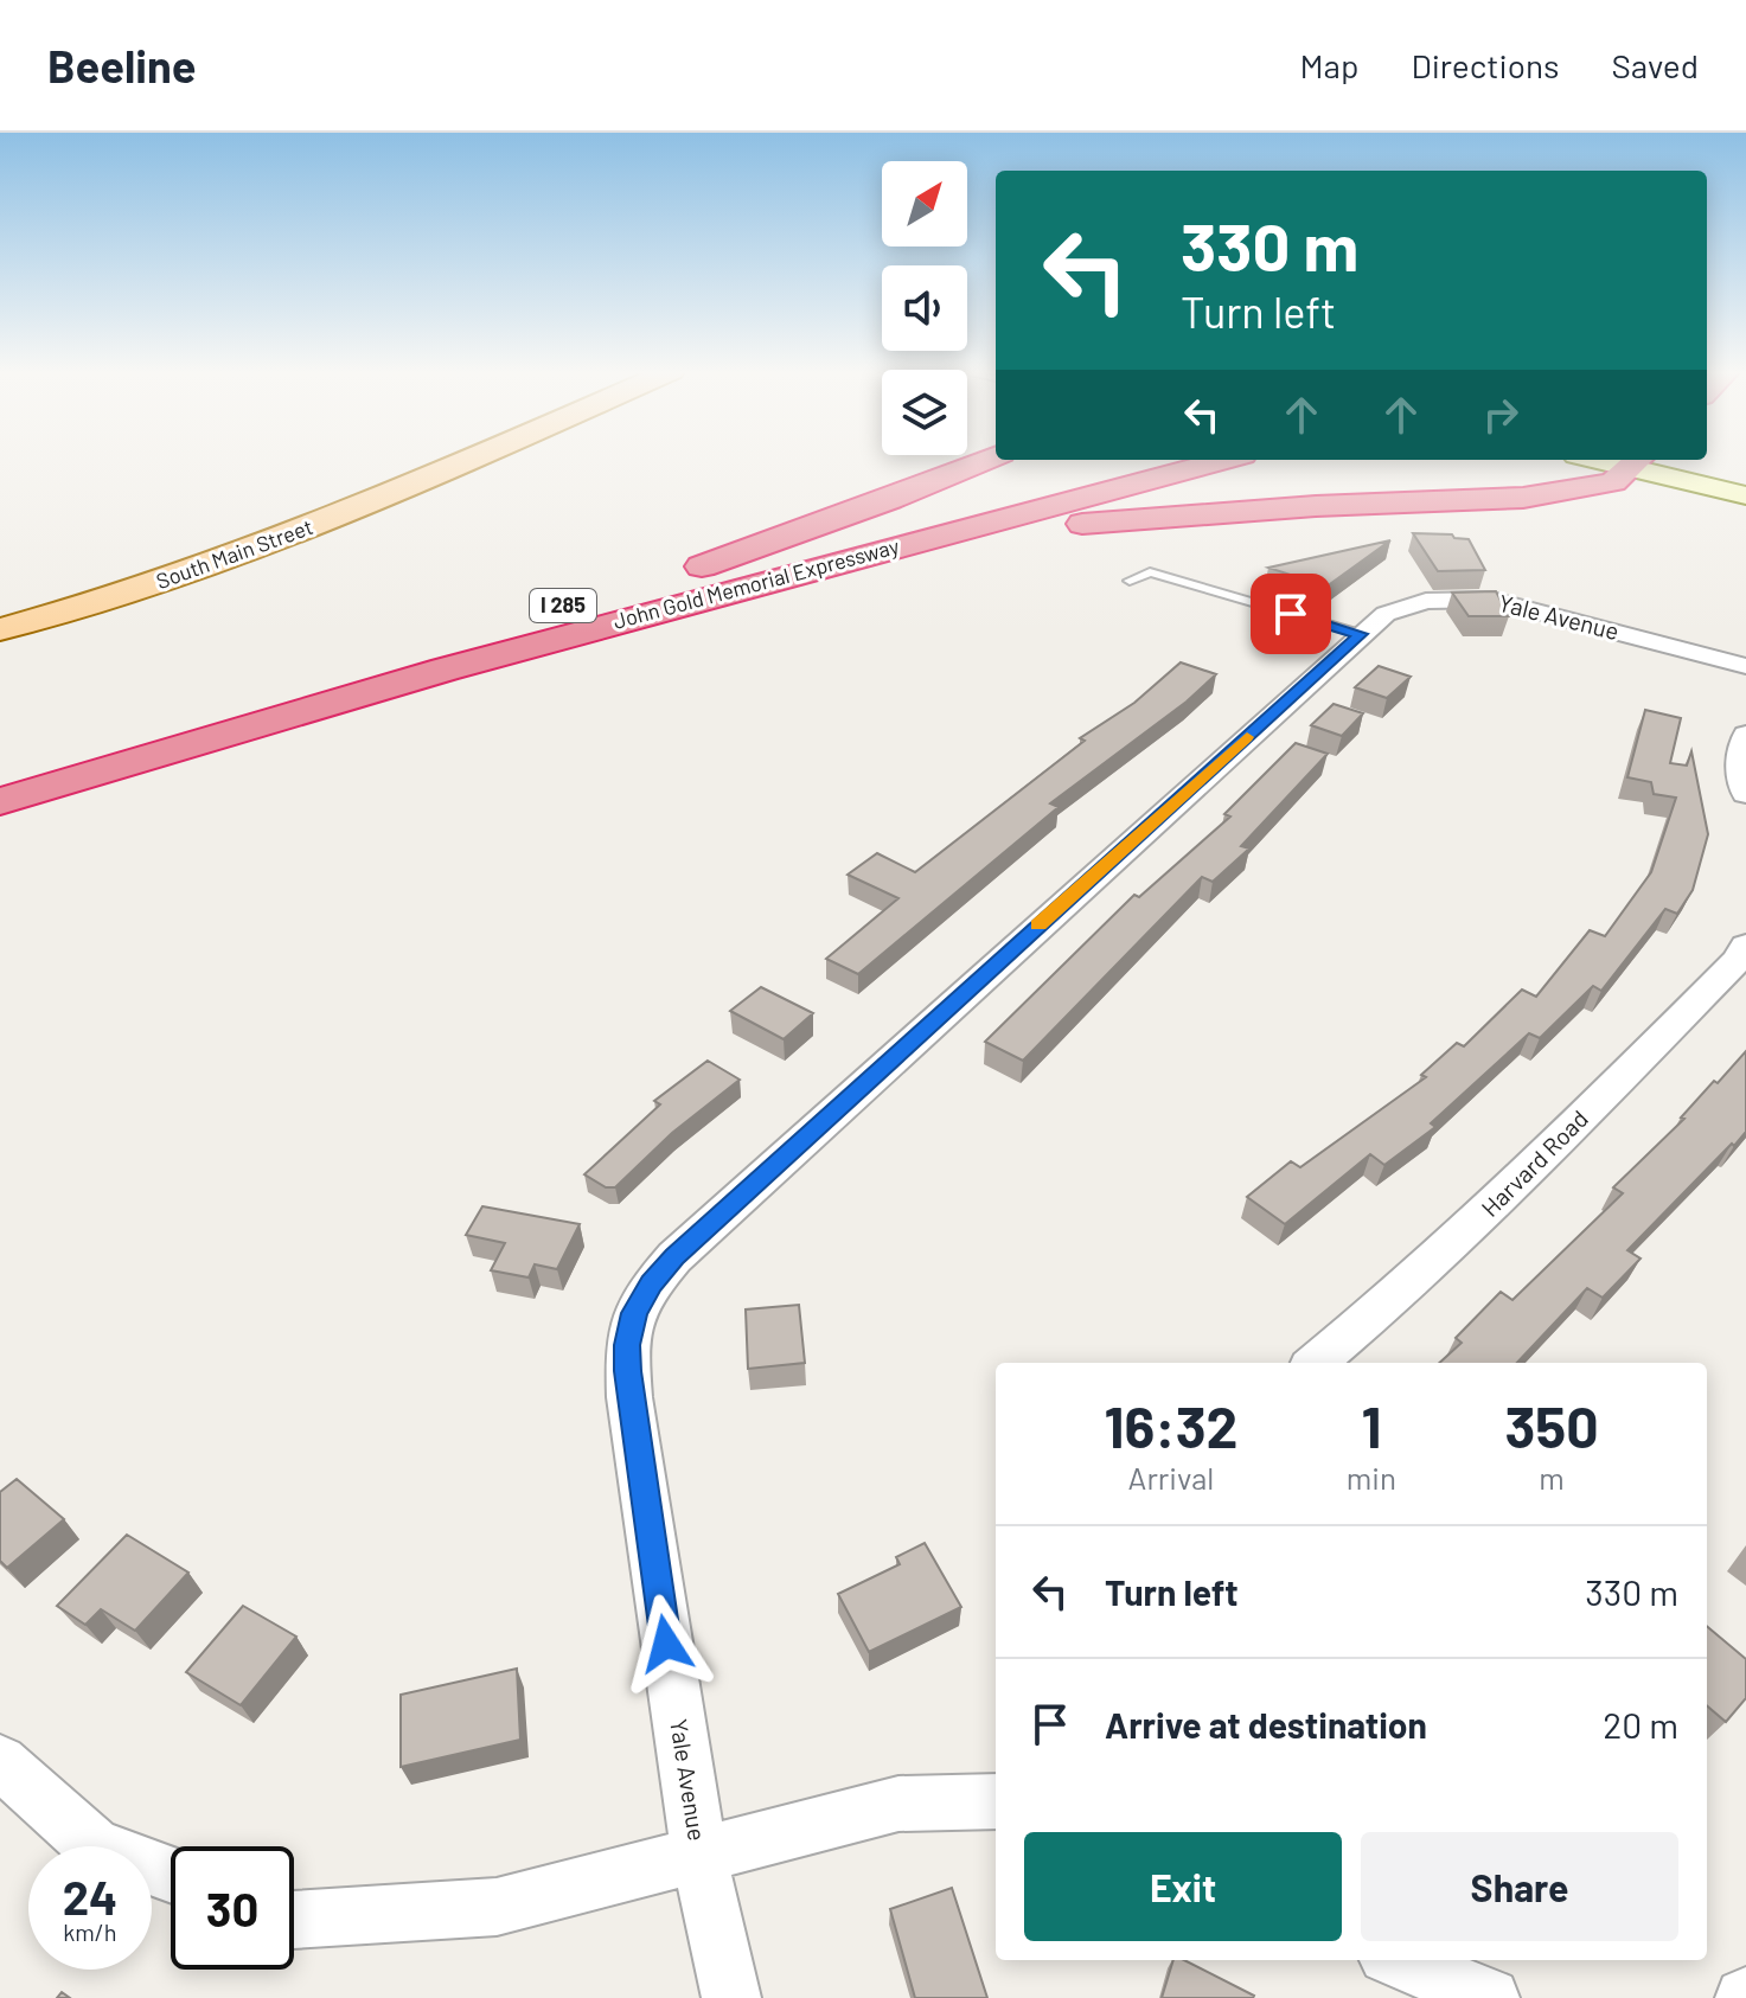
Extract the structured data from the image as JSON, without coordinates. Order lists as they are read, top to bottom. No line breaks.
{"streets":{"highway":["John Gold Memorial Expressway","I 285"],"main road":["South Main Street"],"street":["Yale Avenue","Harvard Road"]},"north":"top right","page":{"header":"Beeline","nav":["Map","Directions","Saved"],"turn":["330 m","Turn left"],"eta":["16:32","Arrival","1","min","350","m"],"list":[{"name":"Turn left","value":"330 m"},{"name":"Arrive at destination","value":"20 m"}],"buttons":["Exit","Share"],"speed":"24 km/h","limit":"30"}}
